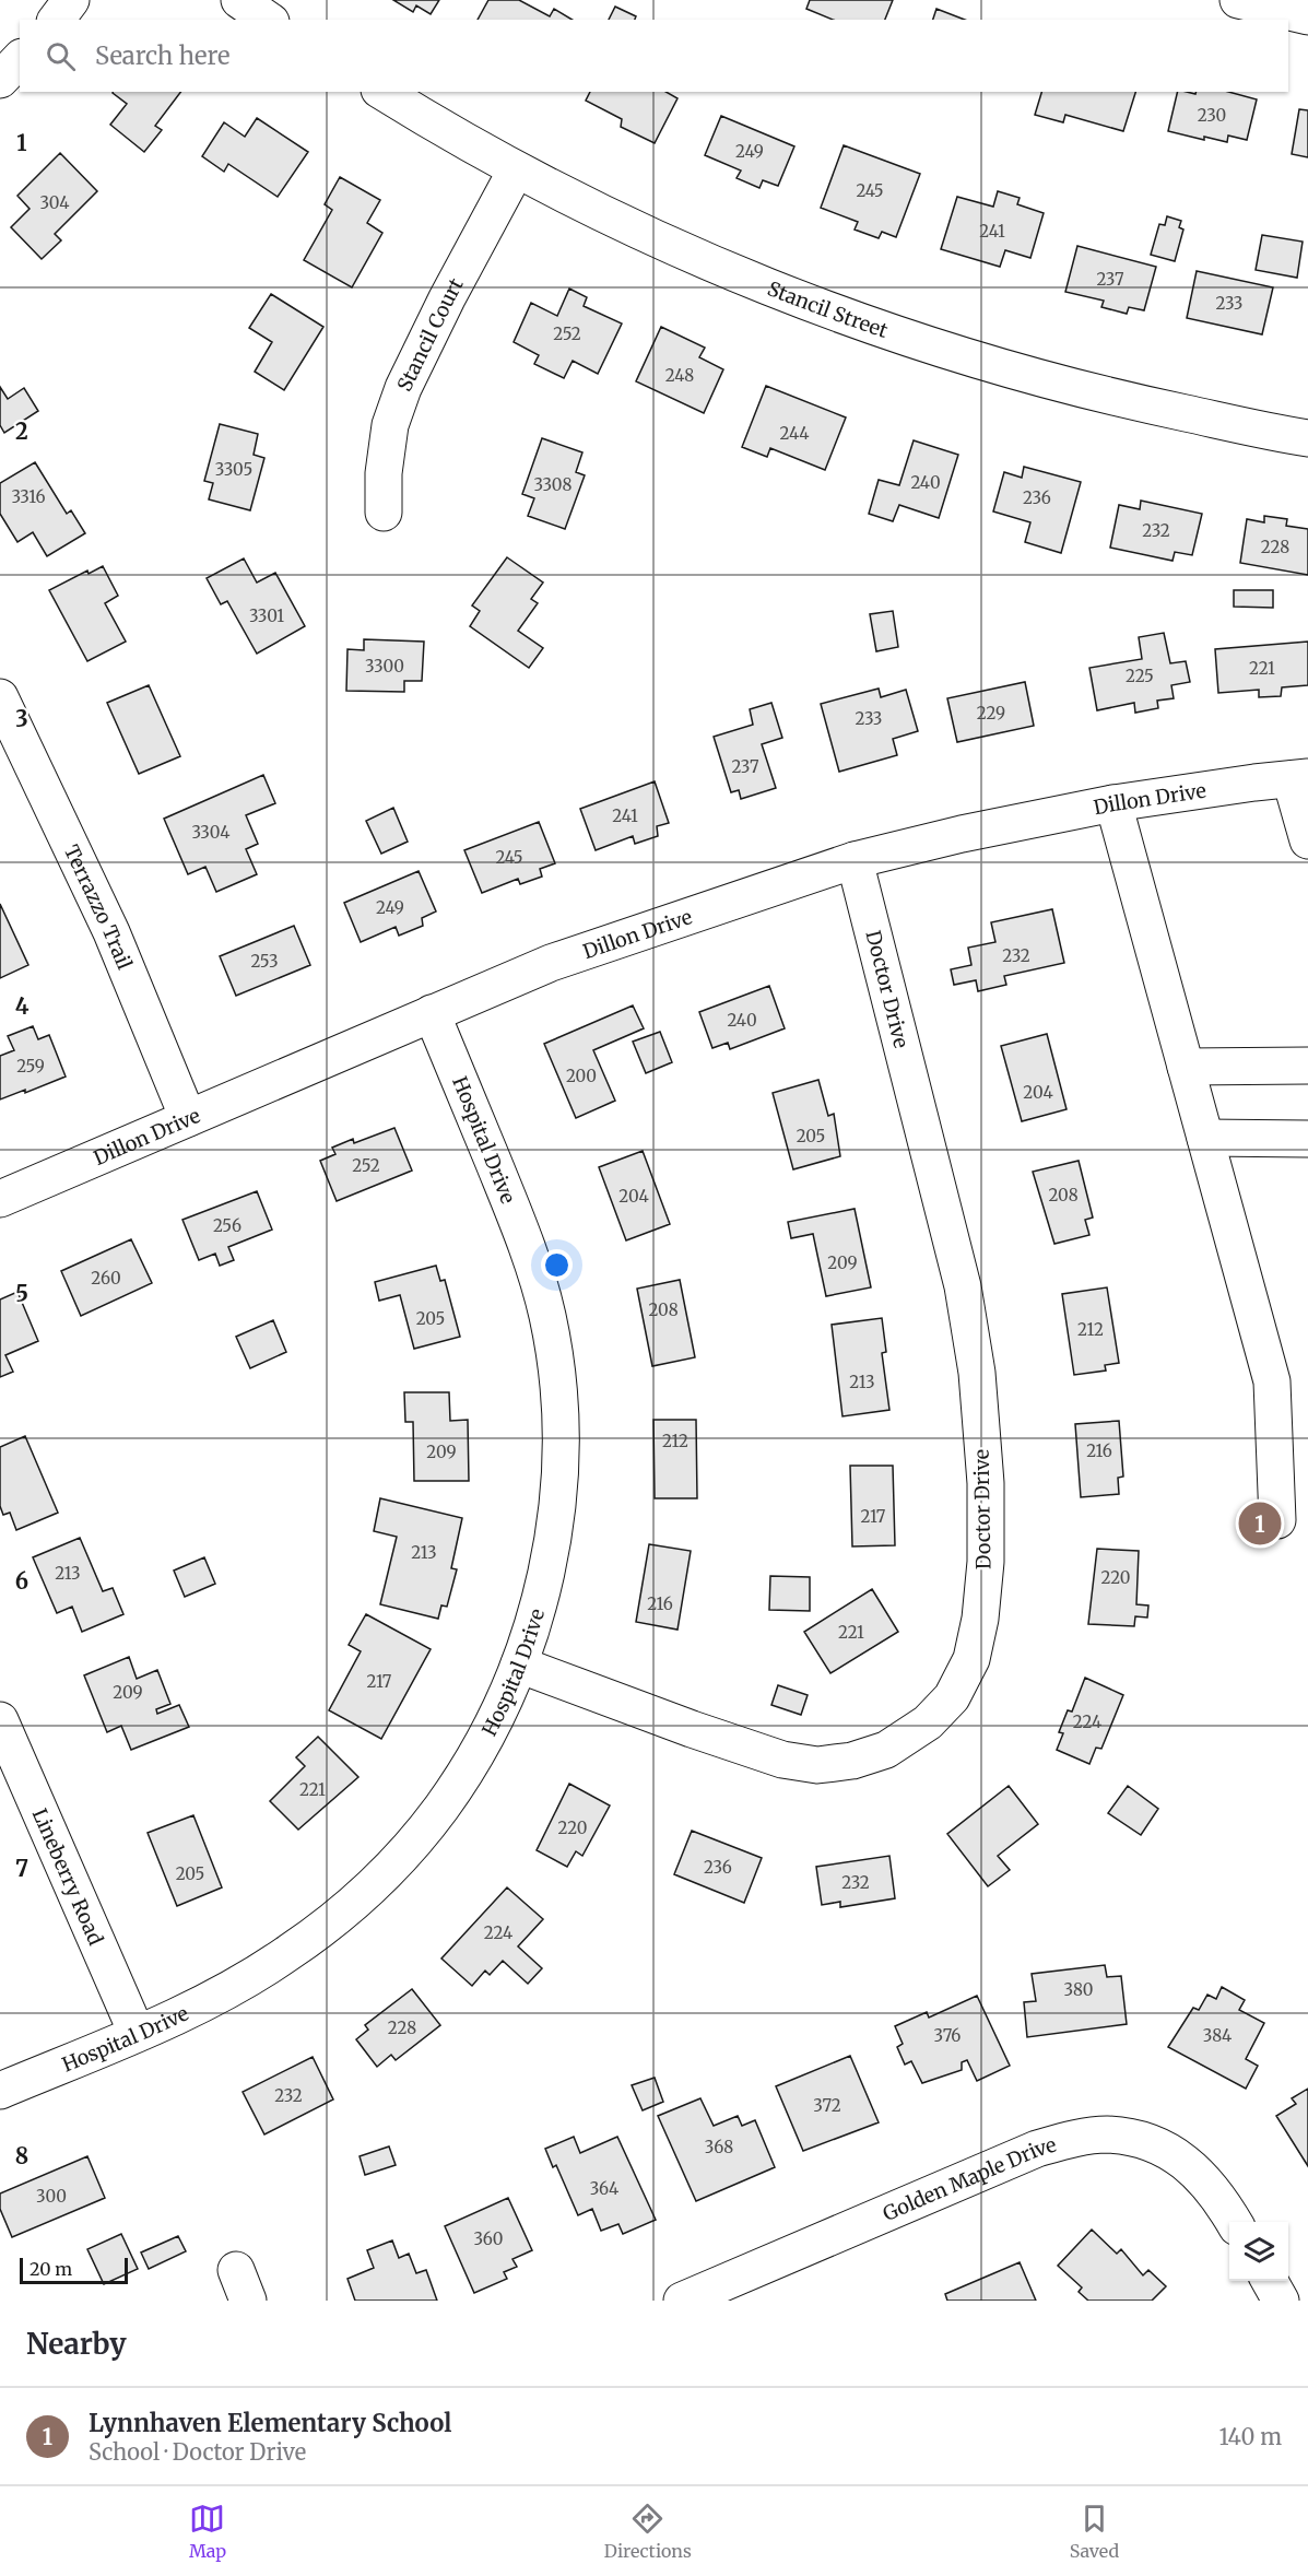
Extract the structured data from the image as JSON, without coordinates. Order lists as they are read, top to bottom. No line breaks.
{"streets":{"street":["Stancil Street","Stancil Court","Dillon Drive","Terrazzo Trail","Doctor Drive","Hospital Drive","Lineberry Road","Golden Maple Drive"]},"crossings":[["Stancil Street","Stancil Court"],["Dillon Drive","Terrazzo Trail"],["Dillon Drive","Doctor Drive"],["Dillon Drive","Hospital Drive"],["Doctor Drive","Hospital Drive"],["Hospital Drive","Lineberry Road"]],"house_numbers":["230","249","245","304","241","237","233","252","248","244","3305","240","3308","3316","236","232","228","3301","3300","221","225","229","233","237","241","3304","245","249","232","253","240","259","200","204","205","252","208","204","256","209","260","208","205","212","213","212","216","209","217","213","213","220","216","221","217","209","224","221","220","236","205","232","224","380","228","376","384","232","372","368","364","300","360"],"scale_bar":"20 m","page":{"search":"Search here","pins":"1","scale":"20 m","heading":"Nearby","list":[{"mark":"1","name":"Lynnhaven Elementary School","note":"School · Doctor Drive","value":"140 m"}],"nav":["Map","Directions","Saved"]},"grid":{"rows":["1","2","3","4","5","6","7","8"]}}
